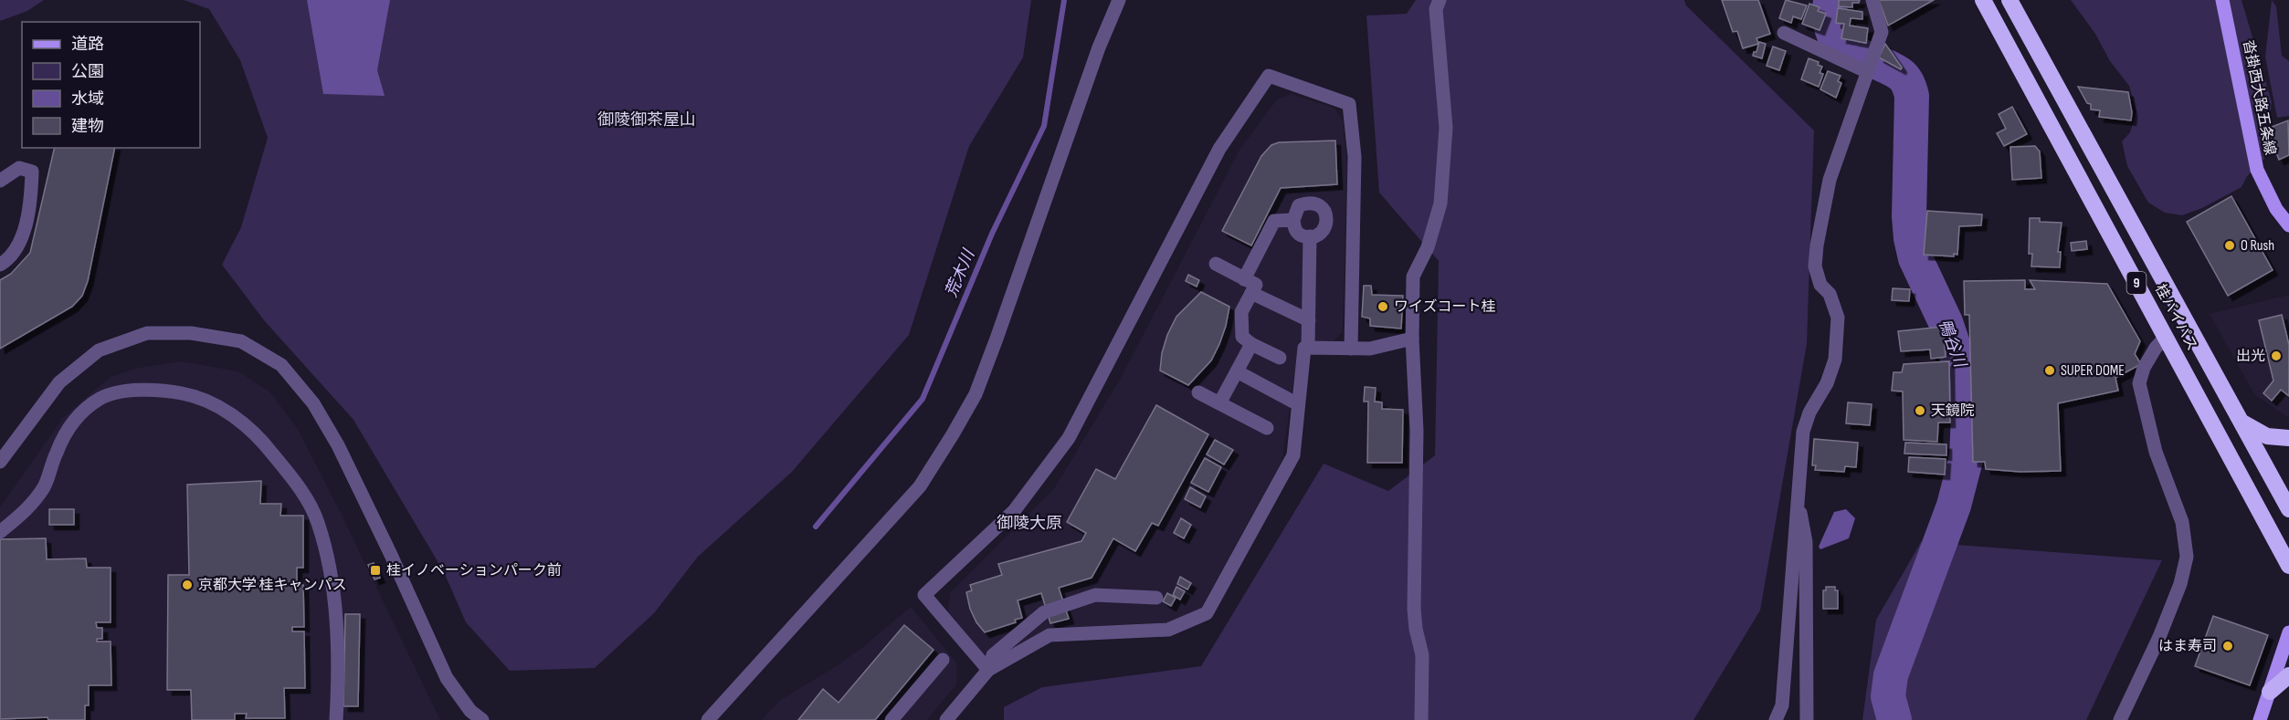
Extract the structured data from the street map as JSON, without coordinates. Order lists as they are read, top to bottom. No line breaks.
{"streets":{"highway":["9","桂バイパス"],"main road":["沓掛西大路五条線"]},"districts":["御陵御茶屋山","御陵大原"],"water":["荒木川","鴨谷川"],"places":{"other":["O Rush","ワイズコート桂","出光","SUPER DOME","天鏡院","京都大学 桂キャンパス","はま寿司"],"transit":["桂イノベーションパーク前"]},"legend":["道路","公園","水域","建物"]}
